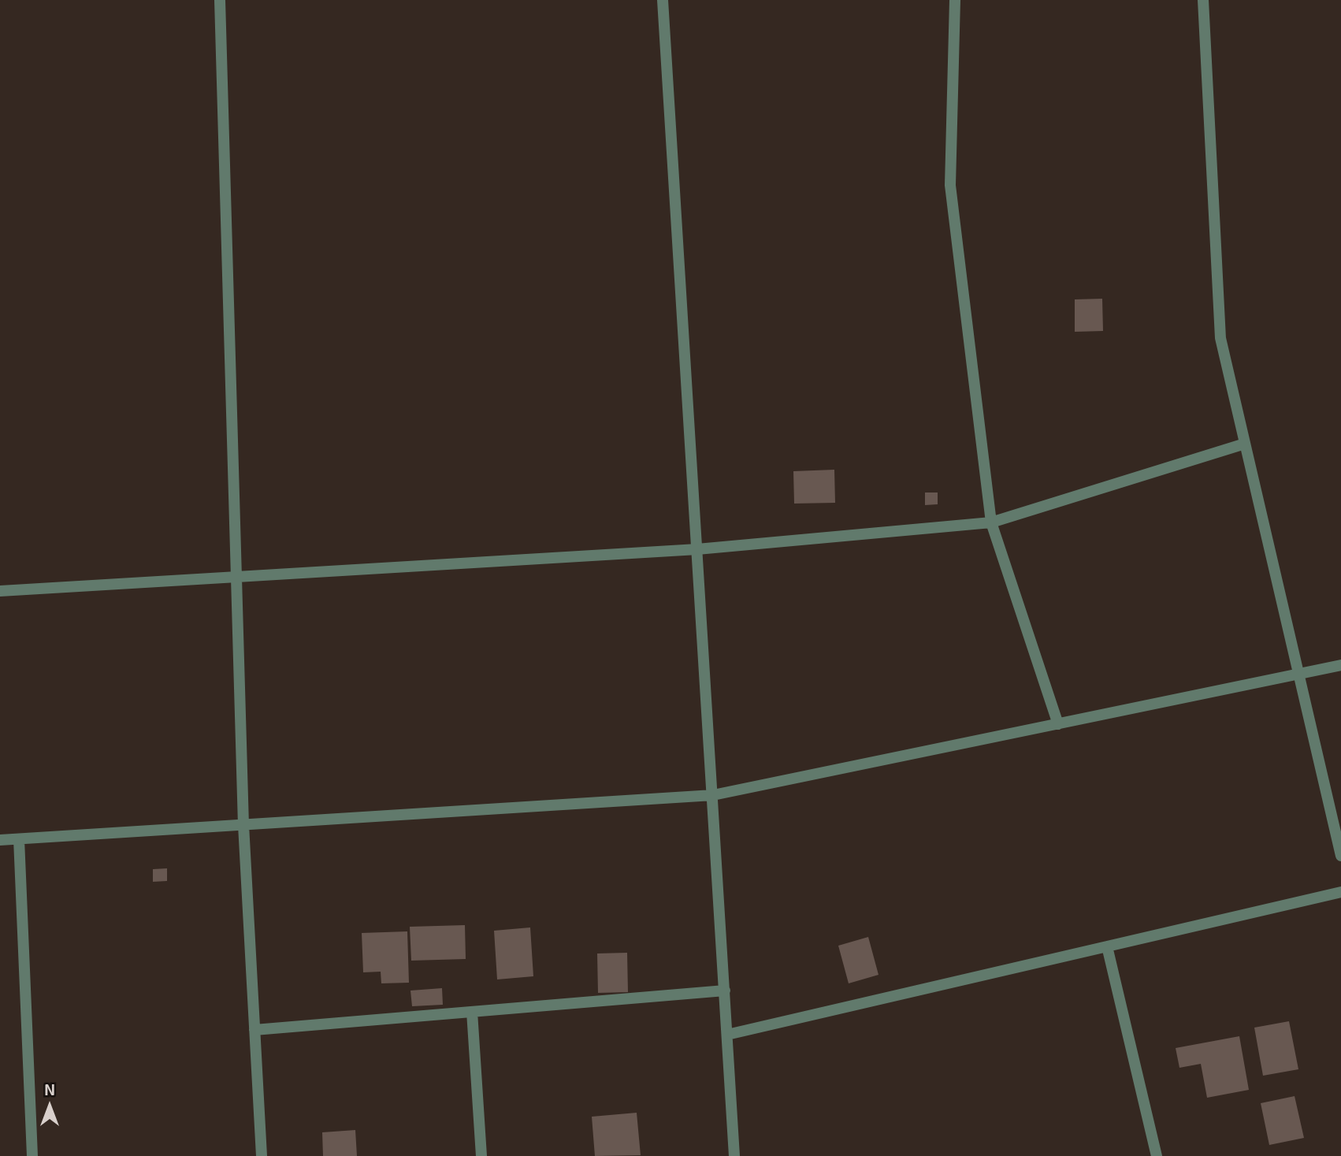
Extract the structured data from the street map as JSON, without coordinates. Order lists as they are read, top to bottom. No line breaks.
{"north":"top"}
